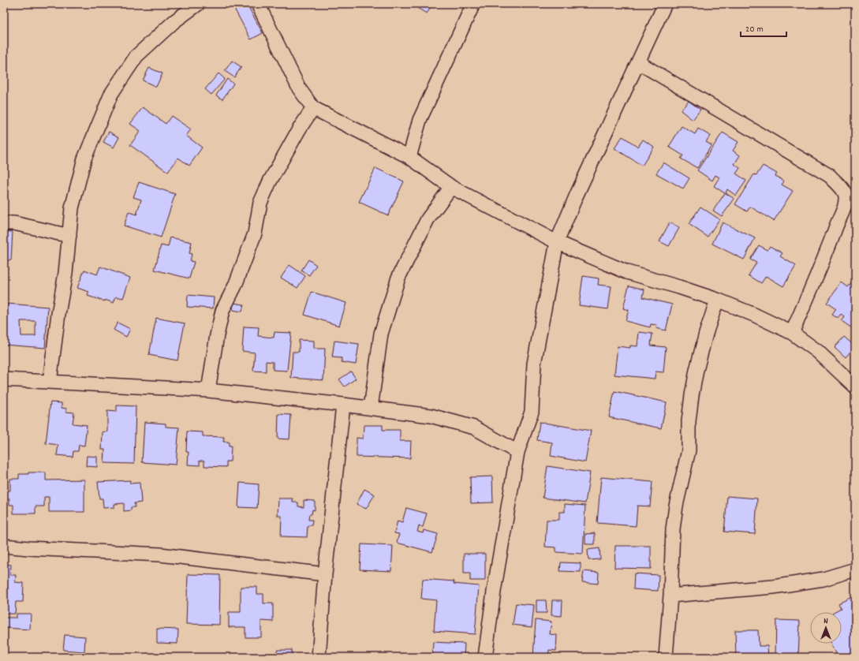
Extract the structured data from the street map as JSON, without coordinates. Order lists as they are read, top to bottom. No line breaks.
{"scale_bar":"20 m","north":"top"}
